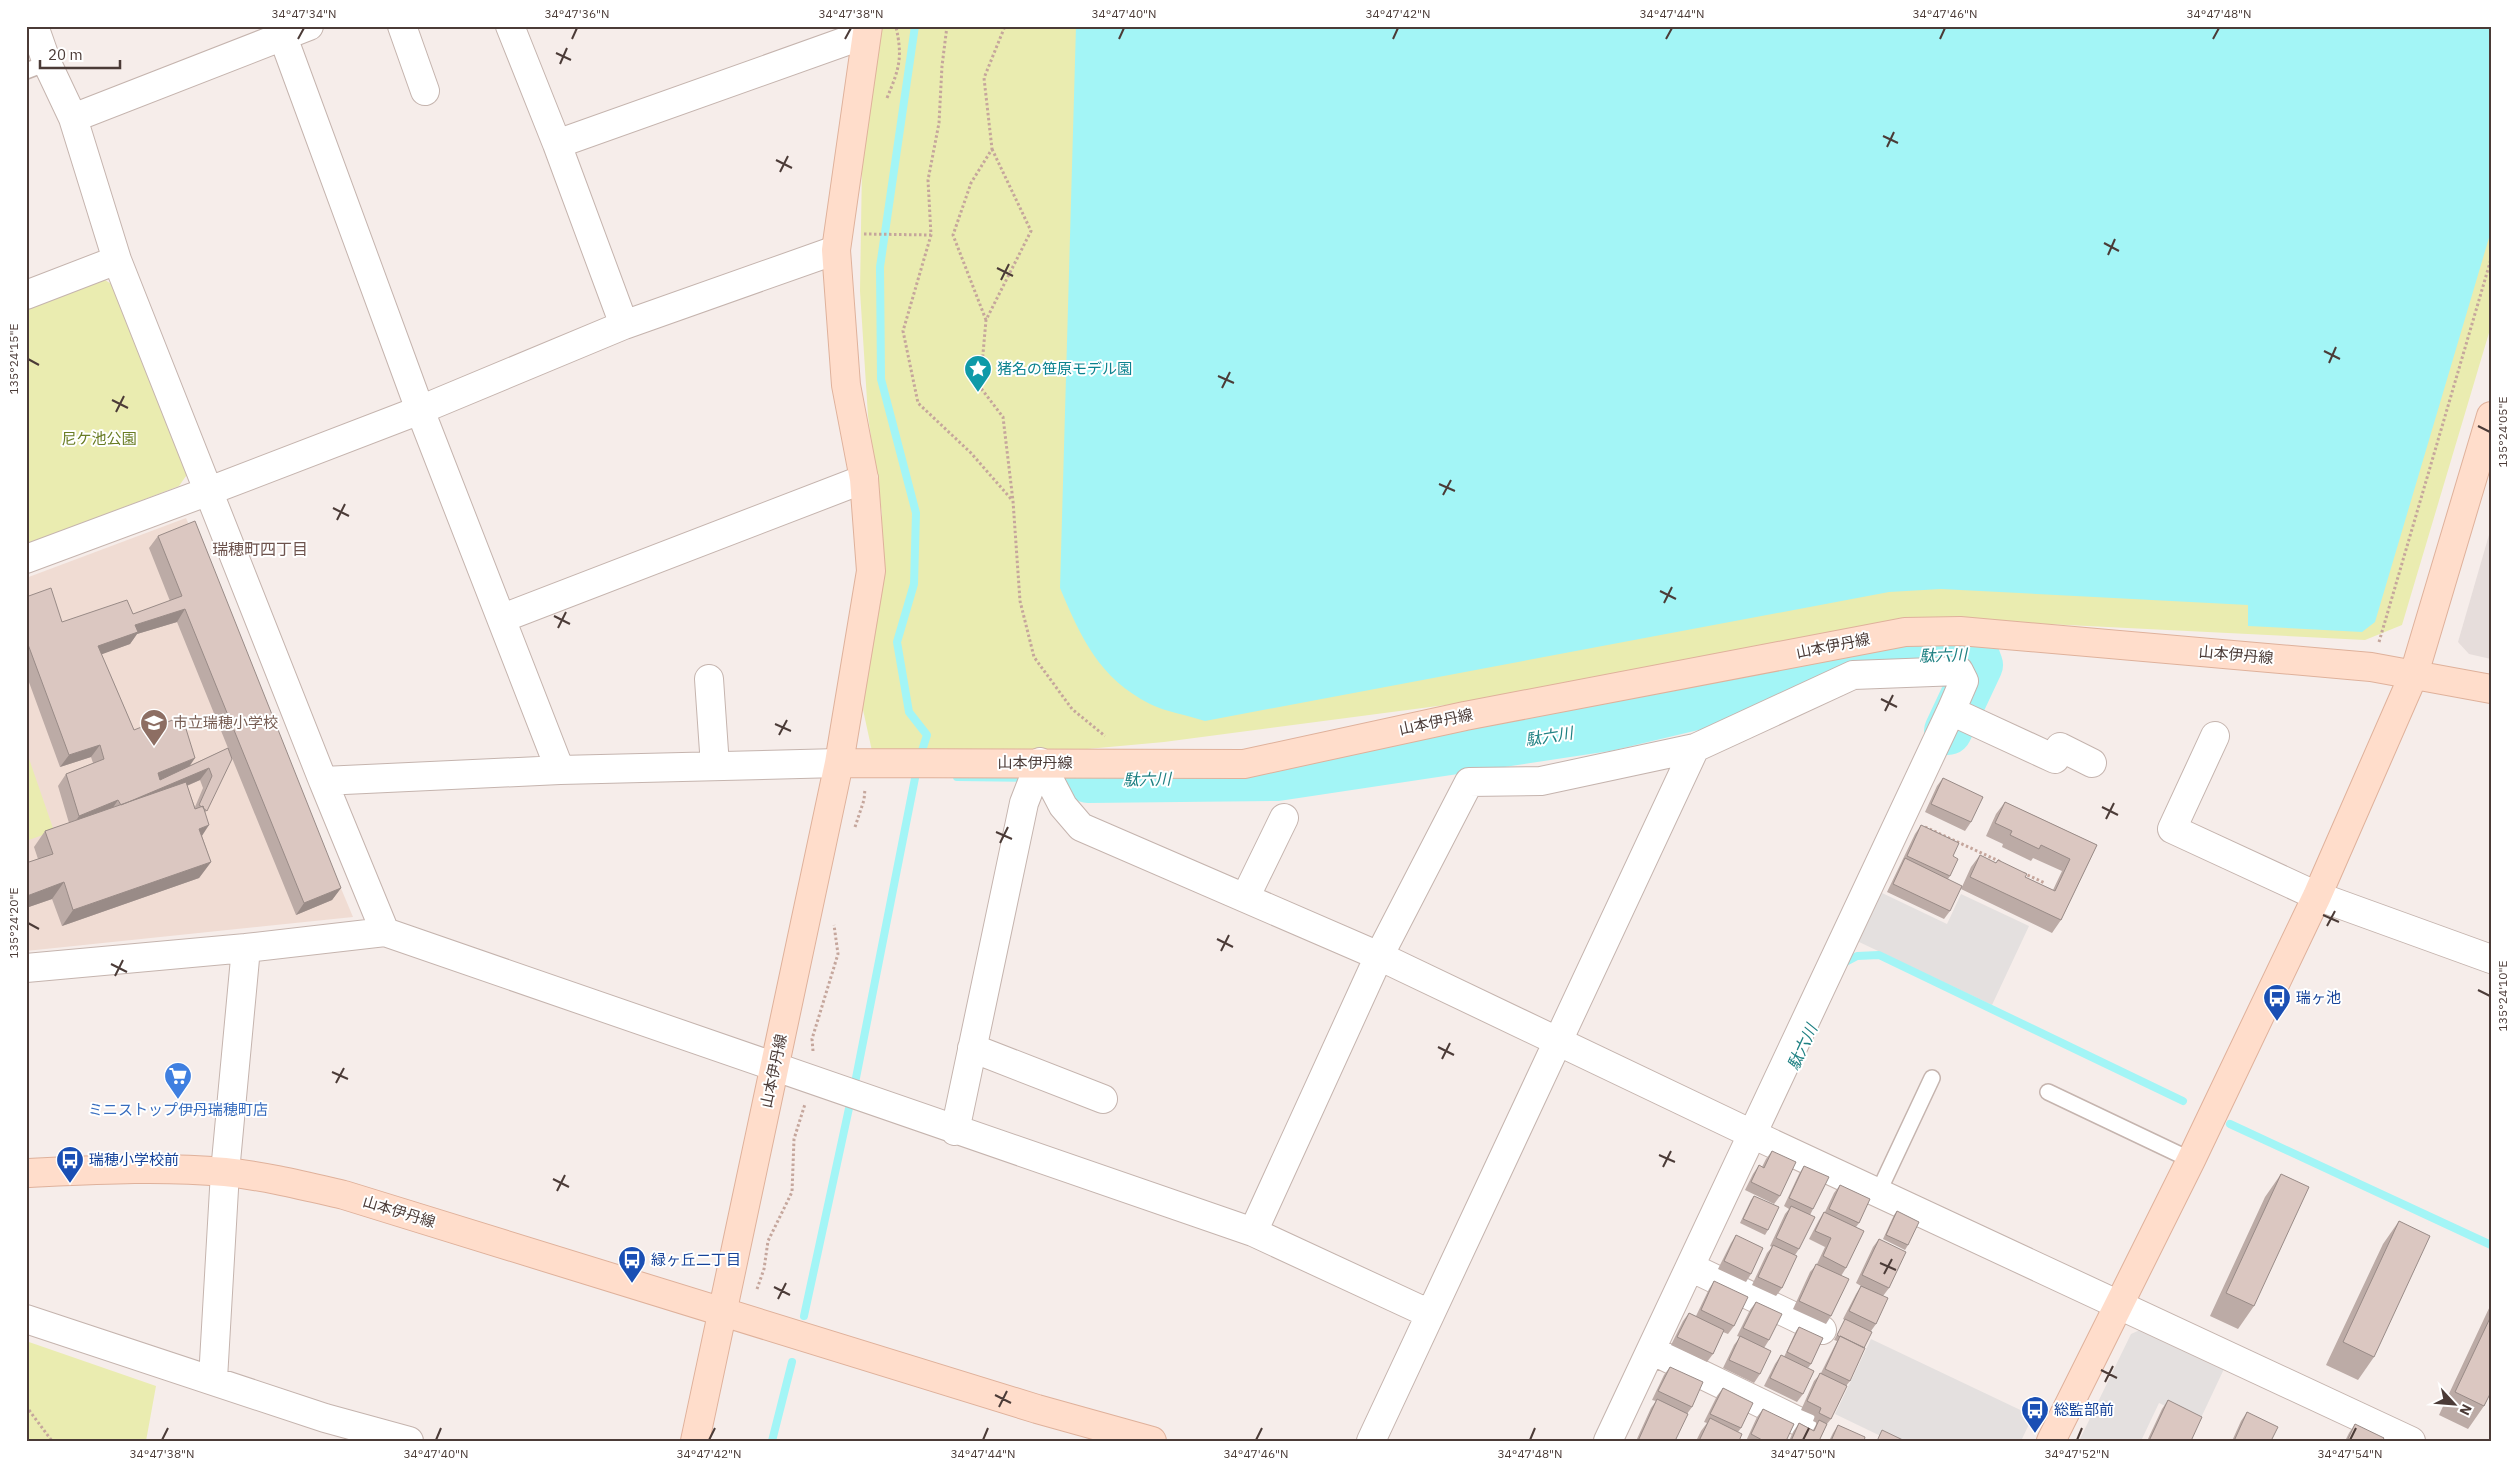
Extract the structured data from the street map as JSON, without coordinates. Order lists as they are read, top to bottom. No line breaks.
{"streets":{"main road":["山本伊丹線"]},"districts":["瑞穂町四丁目"],"water":["駄六川"],"parks":["尼ケ池公園"],"places":{"place":["猪名の笹原モデル園"],"school or university":["市立瑞穂小学校"],"bus stop":["瑞ヶ池","瑞穂小学校前","緑ヶ丘二丁目","総監部前"],"supermarket":["ミニストップ伊丹瑞穂町店"]},"scale_bar":"20 m","north":"bottom right","coordinates":["34°47'34\"N","34°47'36\"N","34°47'38\"N","34°47'40\"N","34°47'42\"N","34°47'44\"N","34°47'46\"N","34°47'48\"N","135°24'15\"E","135°24'05\"E","135°24'20\"E","135°24'10\"E","34°47'50\"N","34°47'52\"N","34°47'54\"N"]}
